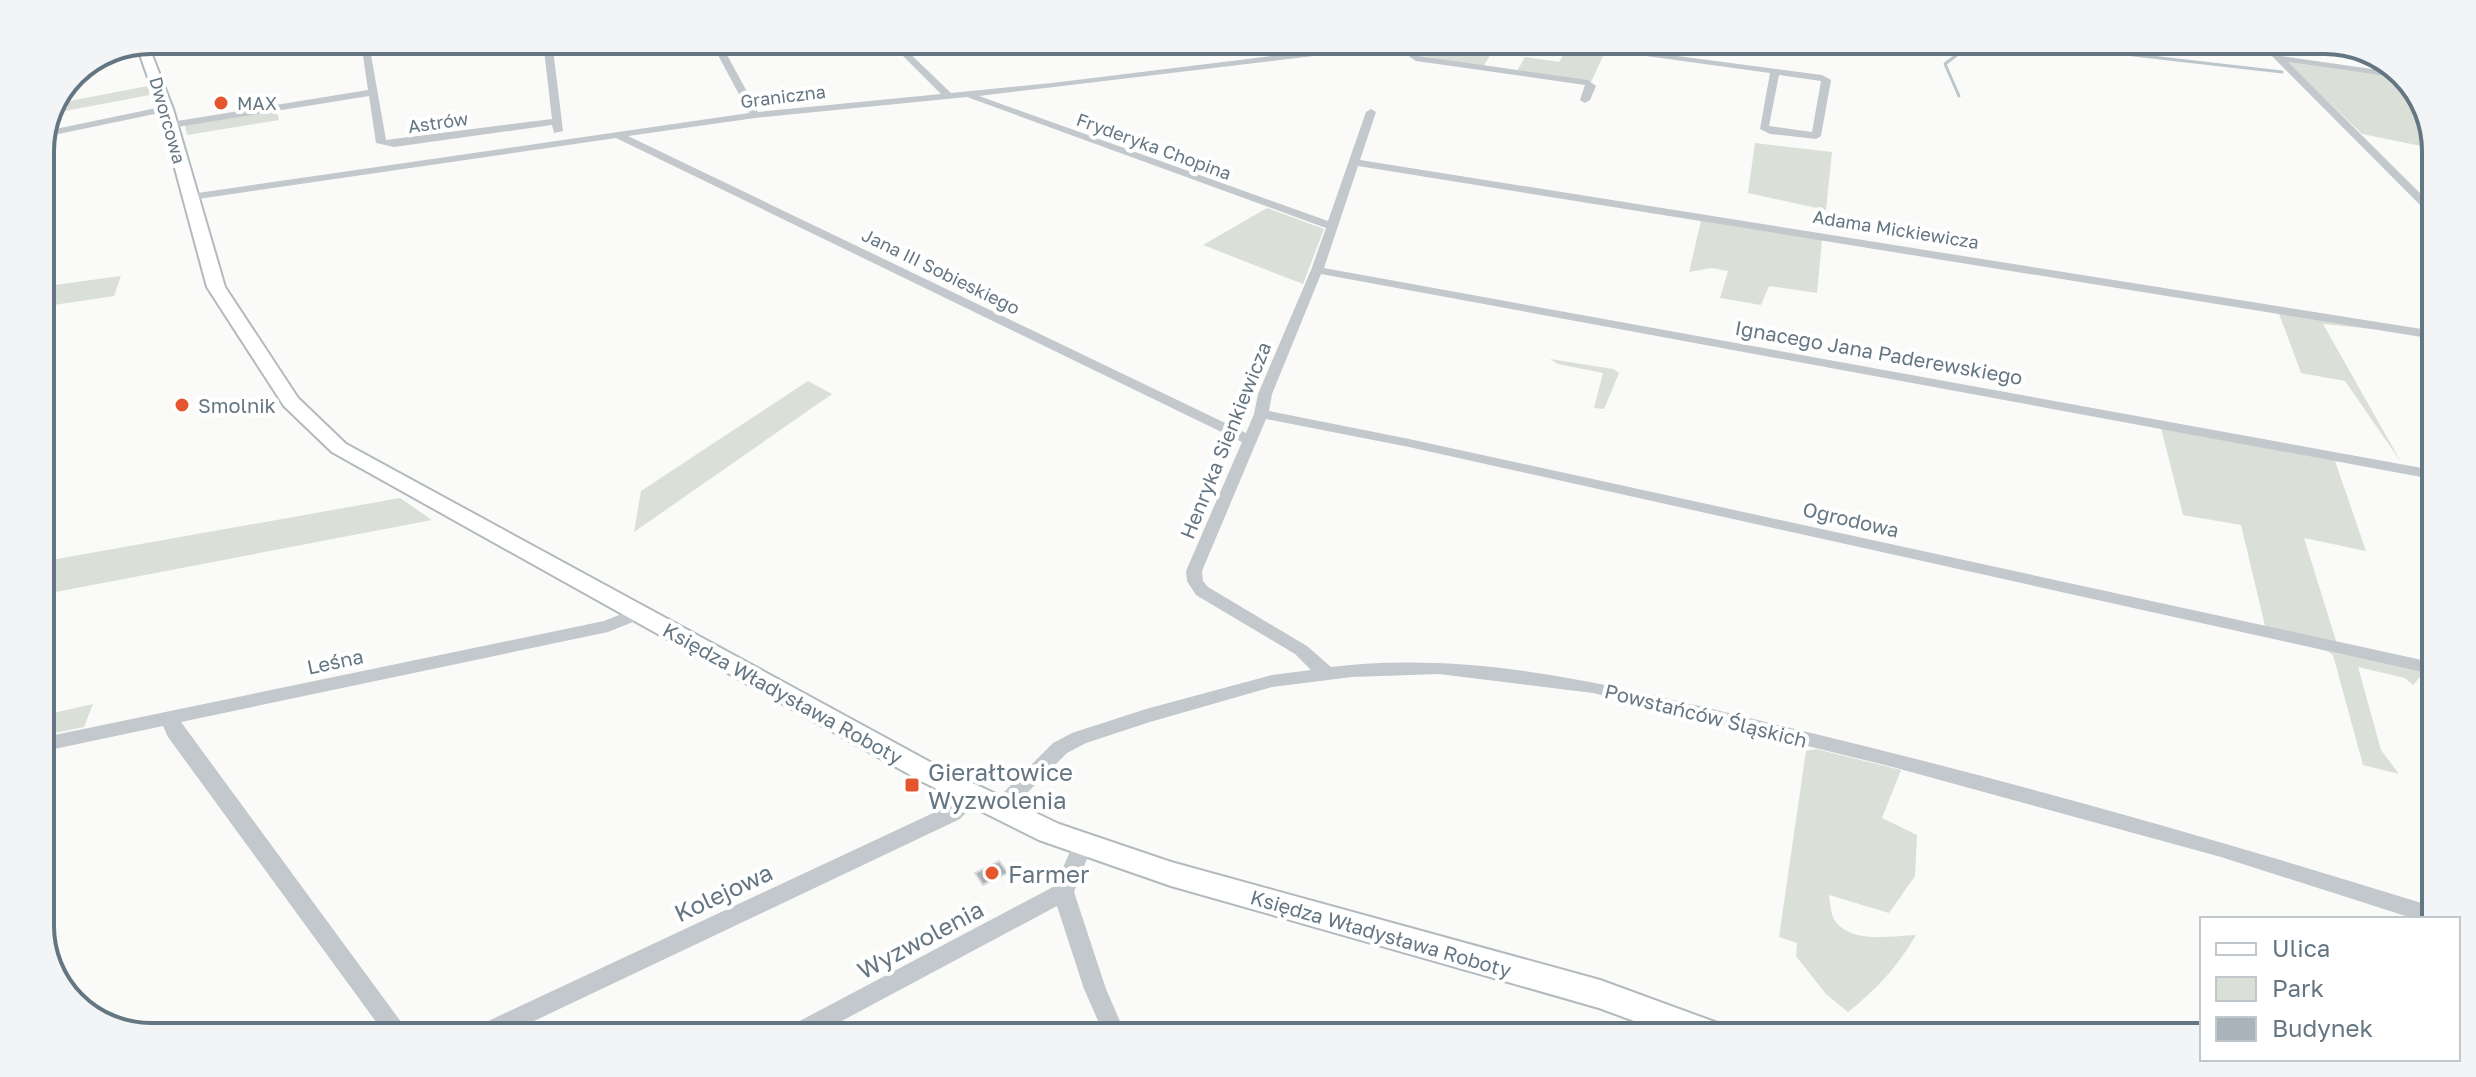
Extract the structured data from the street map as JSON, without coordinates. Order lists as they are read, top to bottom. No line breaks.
{"streets":{"main road":["Dworcowa","Księdza Władysława Roboty"],"street":["Graniczna","Astrów","Fryderyka Chopina","Adama Mickiewicza","Jana III Sobieskiego","Ignacego Jana Paderewskiego","Henryka Sienkiewicza","Ogrodowa","Leśna","Powstańców Śląskich","Kolejowa","Wyzwolenia"]},"crossings":[["Graniczna","Dworcowa"],["Graniczna","Fryderyka Chopina"],["Graniczna","Jana III Sobieskiego"],["Graniczna","Księdza Władysława Roboty"],["Dworcowa","Księdza Władysława Roboty"],["Fryderyka Chopina","Henryka Sienkiewicza"],["Adama Mickiewicza","Henryka Sienkiewicza"],["Jana III Sobieskiego","Henryka Sienkiewicza"],["Ignacego Jana Paderewskiego","Henryka Sienkiewicza"],["Henryka Sienkiewicza","Ogrodowa"],["Henryka Sienkiewicza","Powstańców Śląskich"],["Leśna","Księdza Władysława Roboty"],["Księdza Władysława Roboty","Powstańców Śląskich"],["Księdza Władysława Roboty","Kolejowa"]],"places":{"other":["MAX","Smolnik","Farmer"],"transit":["Gierałtowice Wyzwolenia"]},"legend":["Ulica","Park","Budynek"]}
